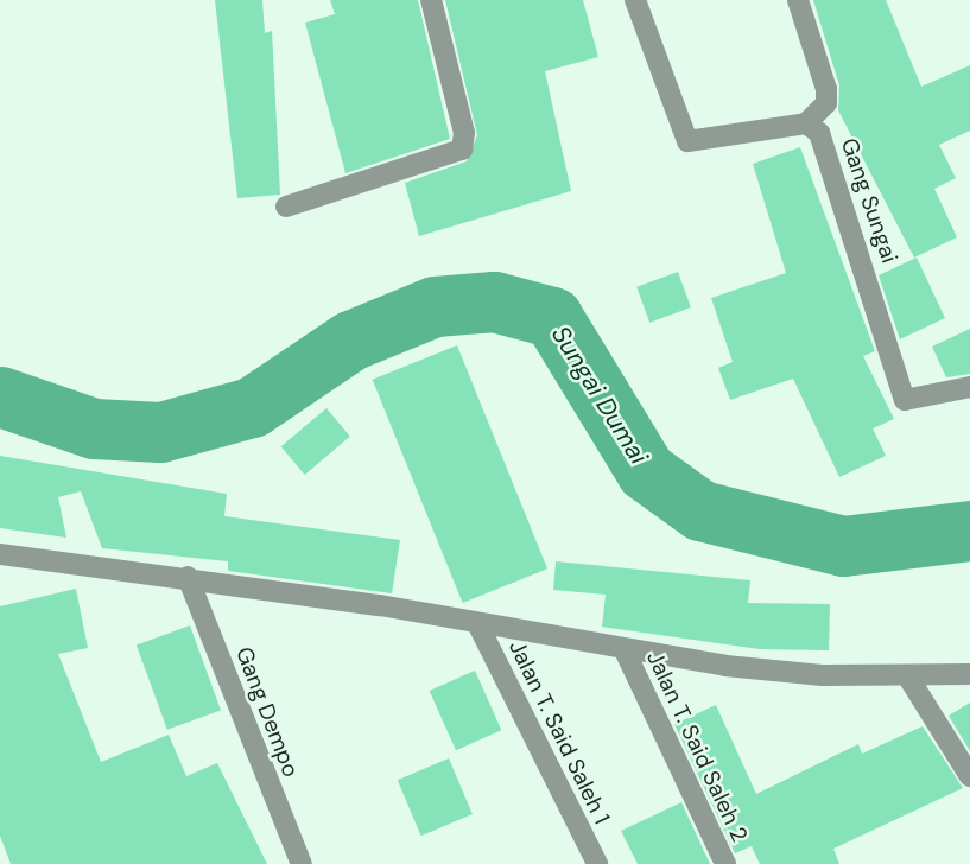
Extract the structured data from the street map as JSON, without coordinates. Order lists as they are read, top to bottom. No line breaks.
{"streets":{"street":["Gang Sungai","Gang Dempo","Jalan T. Said Saleh 1","Jalan T. Said Saleh 2"]},"water":["Sungai Dumai"]}
